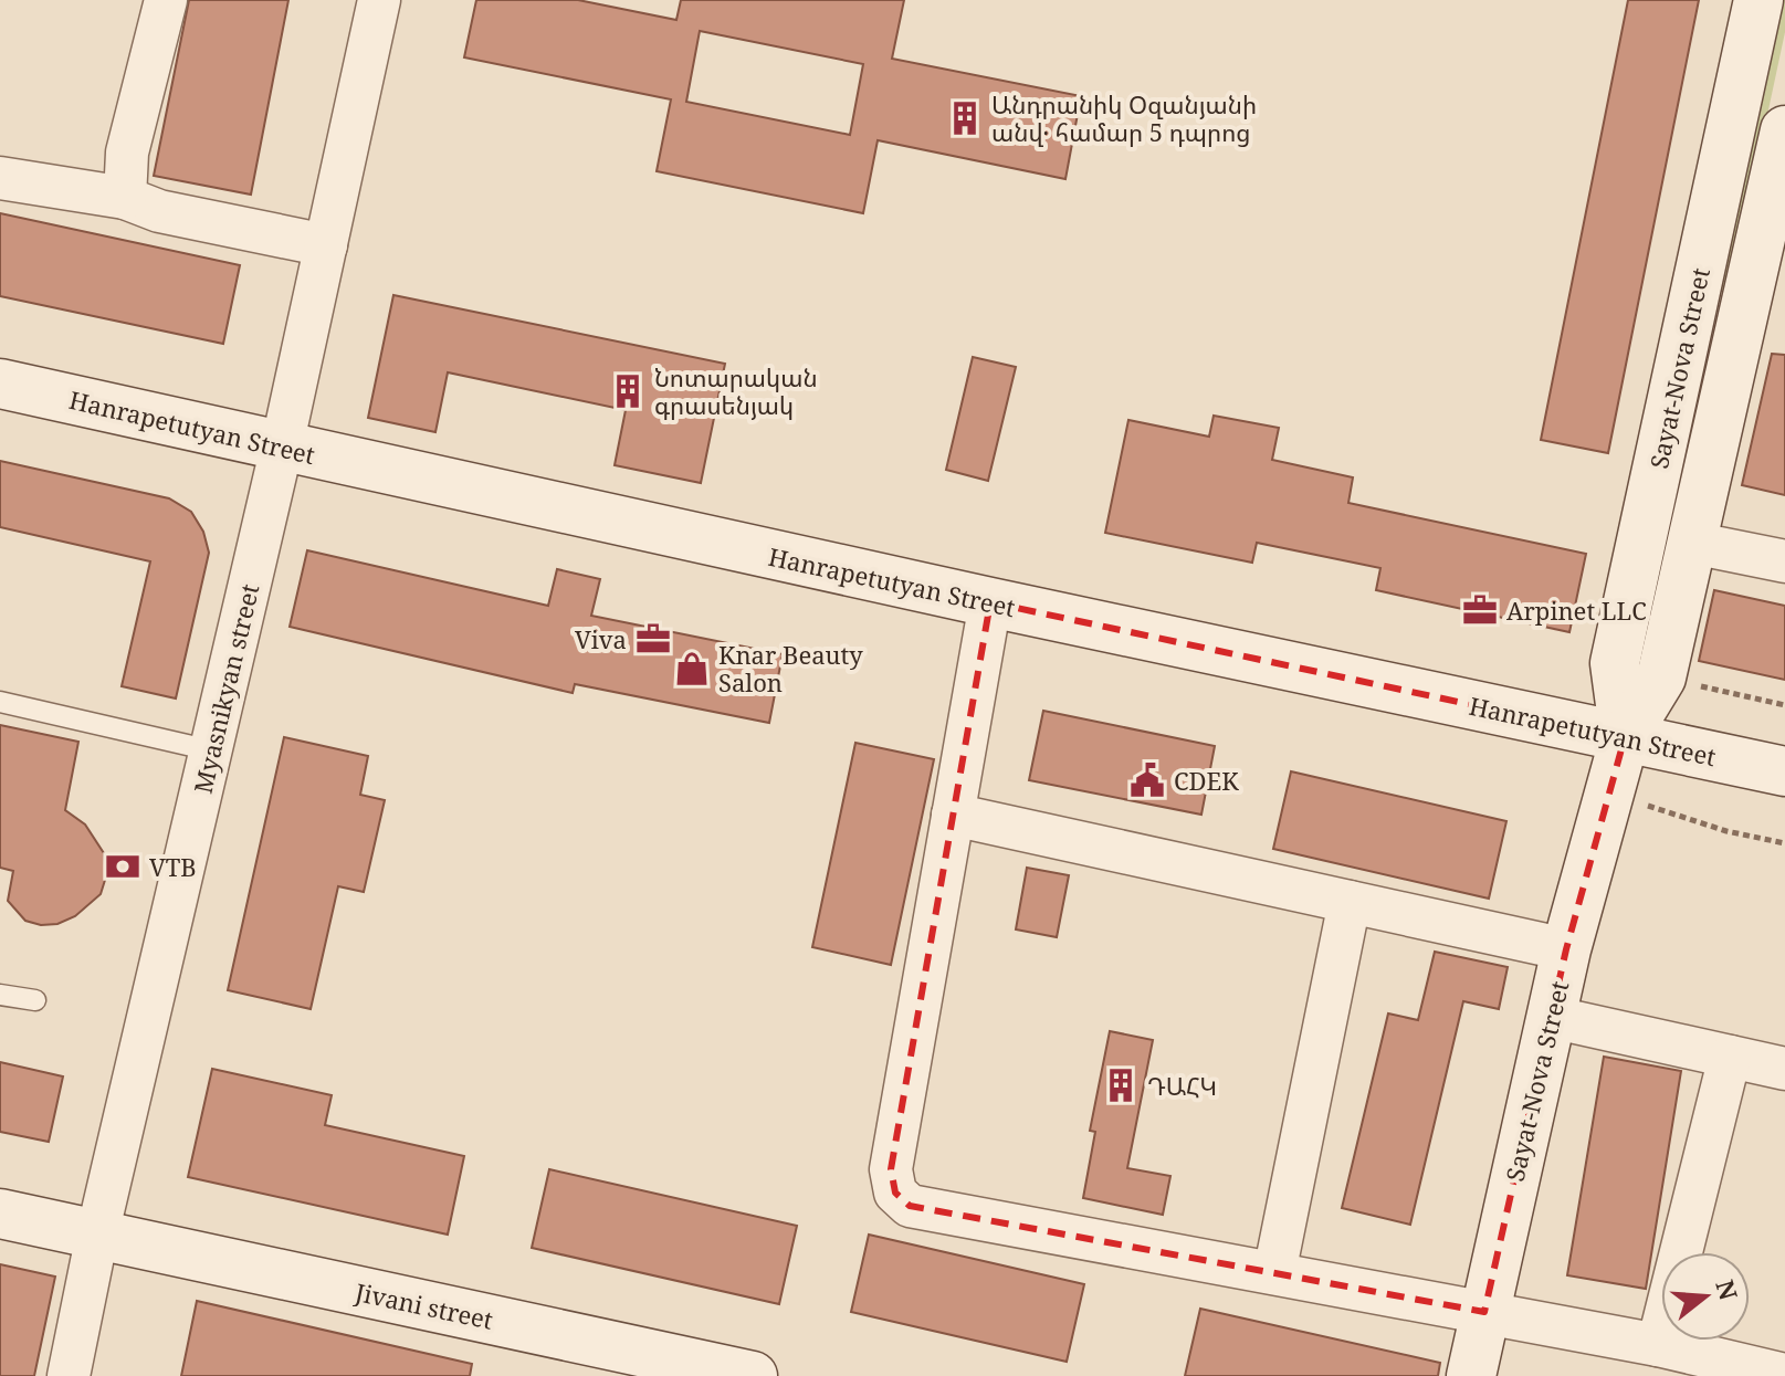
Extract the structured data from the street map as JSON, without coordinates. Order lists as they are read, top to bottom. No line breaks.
{"streets":{"street":["Sayat-Nova Street","Hanrapetutyan Street","Myasnikyan street","Jivani street"]},"crossings":[["Sayat-Nova Street","Hanrapetutyan Street"],["Hanrapetutyan Street","Myasnikyan street"],["Myasnikyan street","Jivani street"]],"places":{"building":["Անդրանիկ Օզանյանի անվ․ համար 5 դպրոց","Նոտարական գրասենյակ","ԴԱՀԿ"],"office":["Arpinet LLC","Viva"],"shop":["Knar Beauty Salon"],"public building":["CDEK"],"bank":["VTB"]},"north":"right"}
